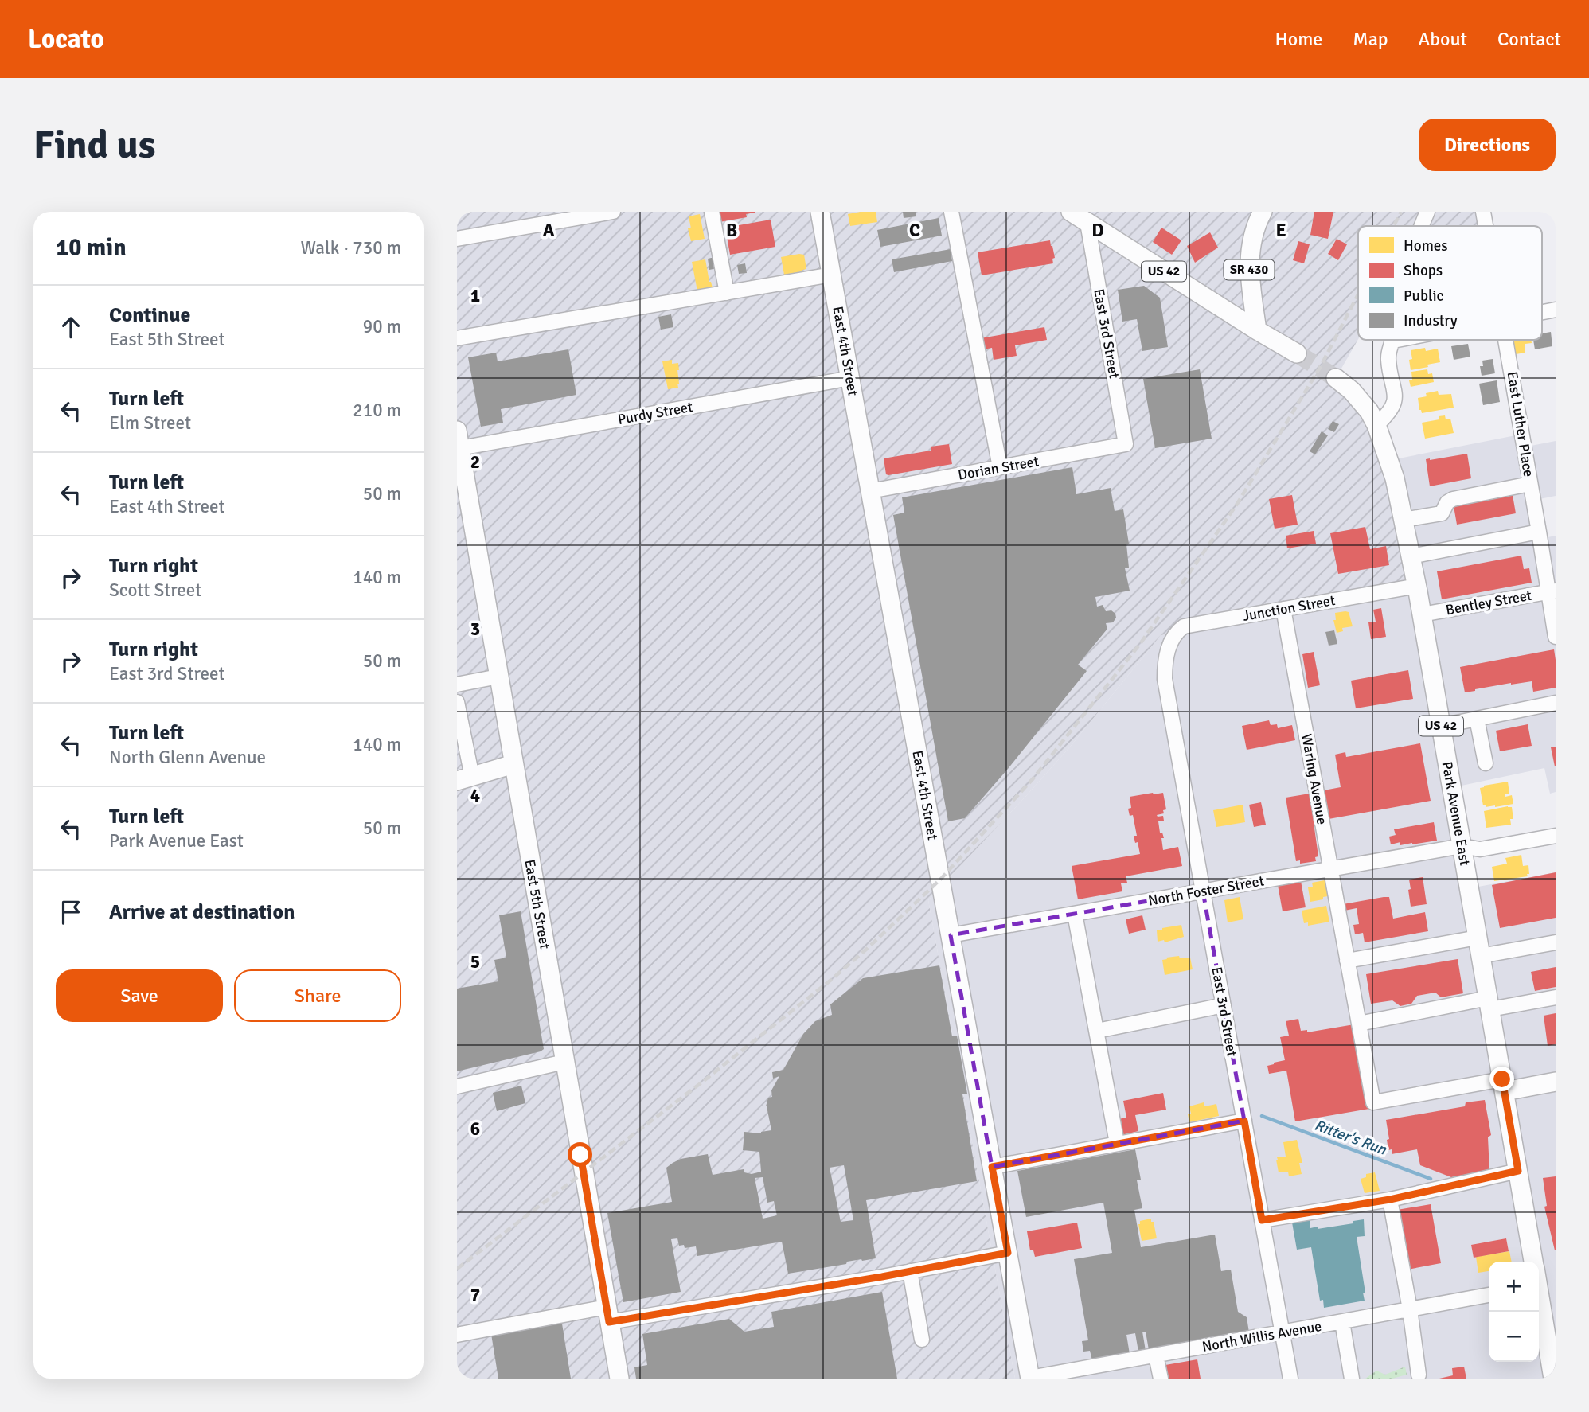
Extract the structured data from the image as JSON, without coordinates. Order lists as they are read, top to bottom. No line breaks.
{"streets":{"main road":["SR 430","US 42","East 4th Street","Park Avenue East","East 5th Street"],"street":["East 3rd Street","Purdy Street","East Luther Place","Dorian Street","Bentley Street","Junction Street","Waring Avenue","North Foster Street","North Willis Avenue"]},"crossings":[["SR 430","US 42"],["US 42","East 3rd Street"],["East 3rd Street","Dorian Street"],["East 3rd Street","Junction Street"],["East 3rd Street","North Foster Street"],["East 3rd Street","North Willis Avenue"],["East 4th Street","Purdy Street"],["East 4th Street","Dorian Street"],["East 4th Street","North Foster Street"],["East 4th Street","North Willis Avenue"],["Purdy Street","East 5th Street"],["East Luther Place","Bentley Street"],["Bentley Street","Park Avenue East"],["Junction Street","Waring Avenue"],["Junction Street","Park Avenue East"],["Waring Avenue","Park Avenue East"],["Waring Avenue","North Foster Street"],["Park Avenue East","North Foster Street"]],"water":["Ritter's Run"],"legend":["Homes","Shops","Public","Industry"],"page":{"header":"Locato","nav":["Home","Map","About","Contact"],"buttons":["Directions",["Save","Share"]],"title":"Find us","heading":["10 min","Walk · 730 m"],"list":[["Continue","East 5th Street","90 m"],["Turn left","Elm Street","210 m"],["Turn left","East 4th Street","50 m"],["Turn right","Scott Street","140 m"],["Turn right","East 3rd Street","50 m"],["Turn left","North Glenn Avenue","140 m"],["Turn left","Park Avenue East","50 m"],"Arrive at destination"],"map_buttons":["+","−"]},"grid":{"columns":["A","B","C","D","E"],"rows":["1","2","3","4","5","6","7"]}}
